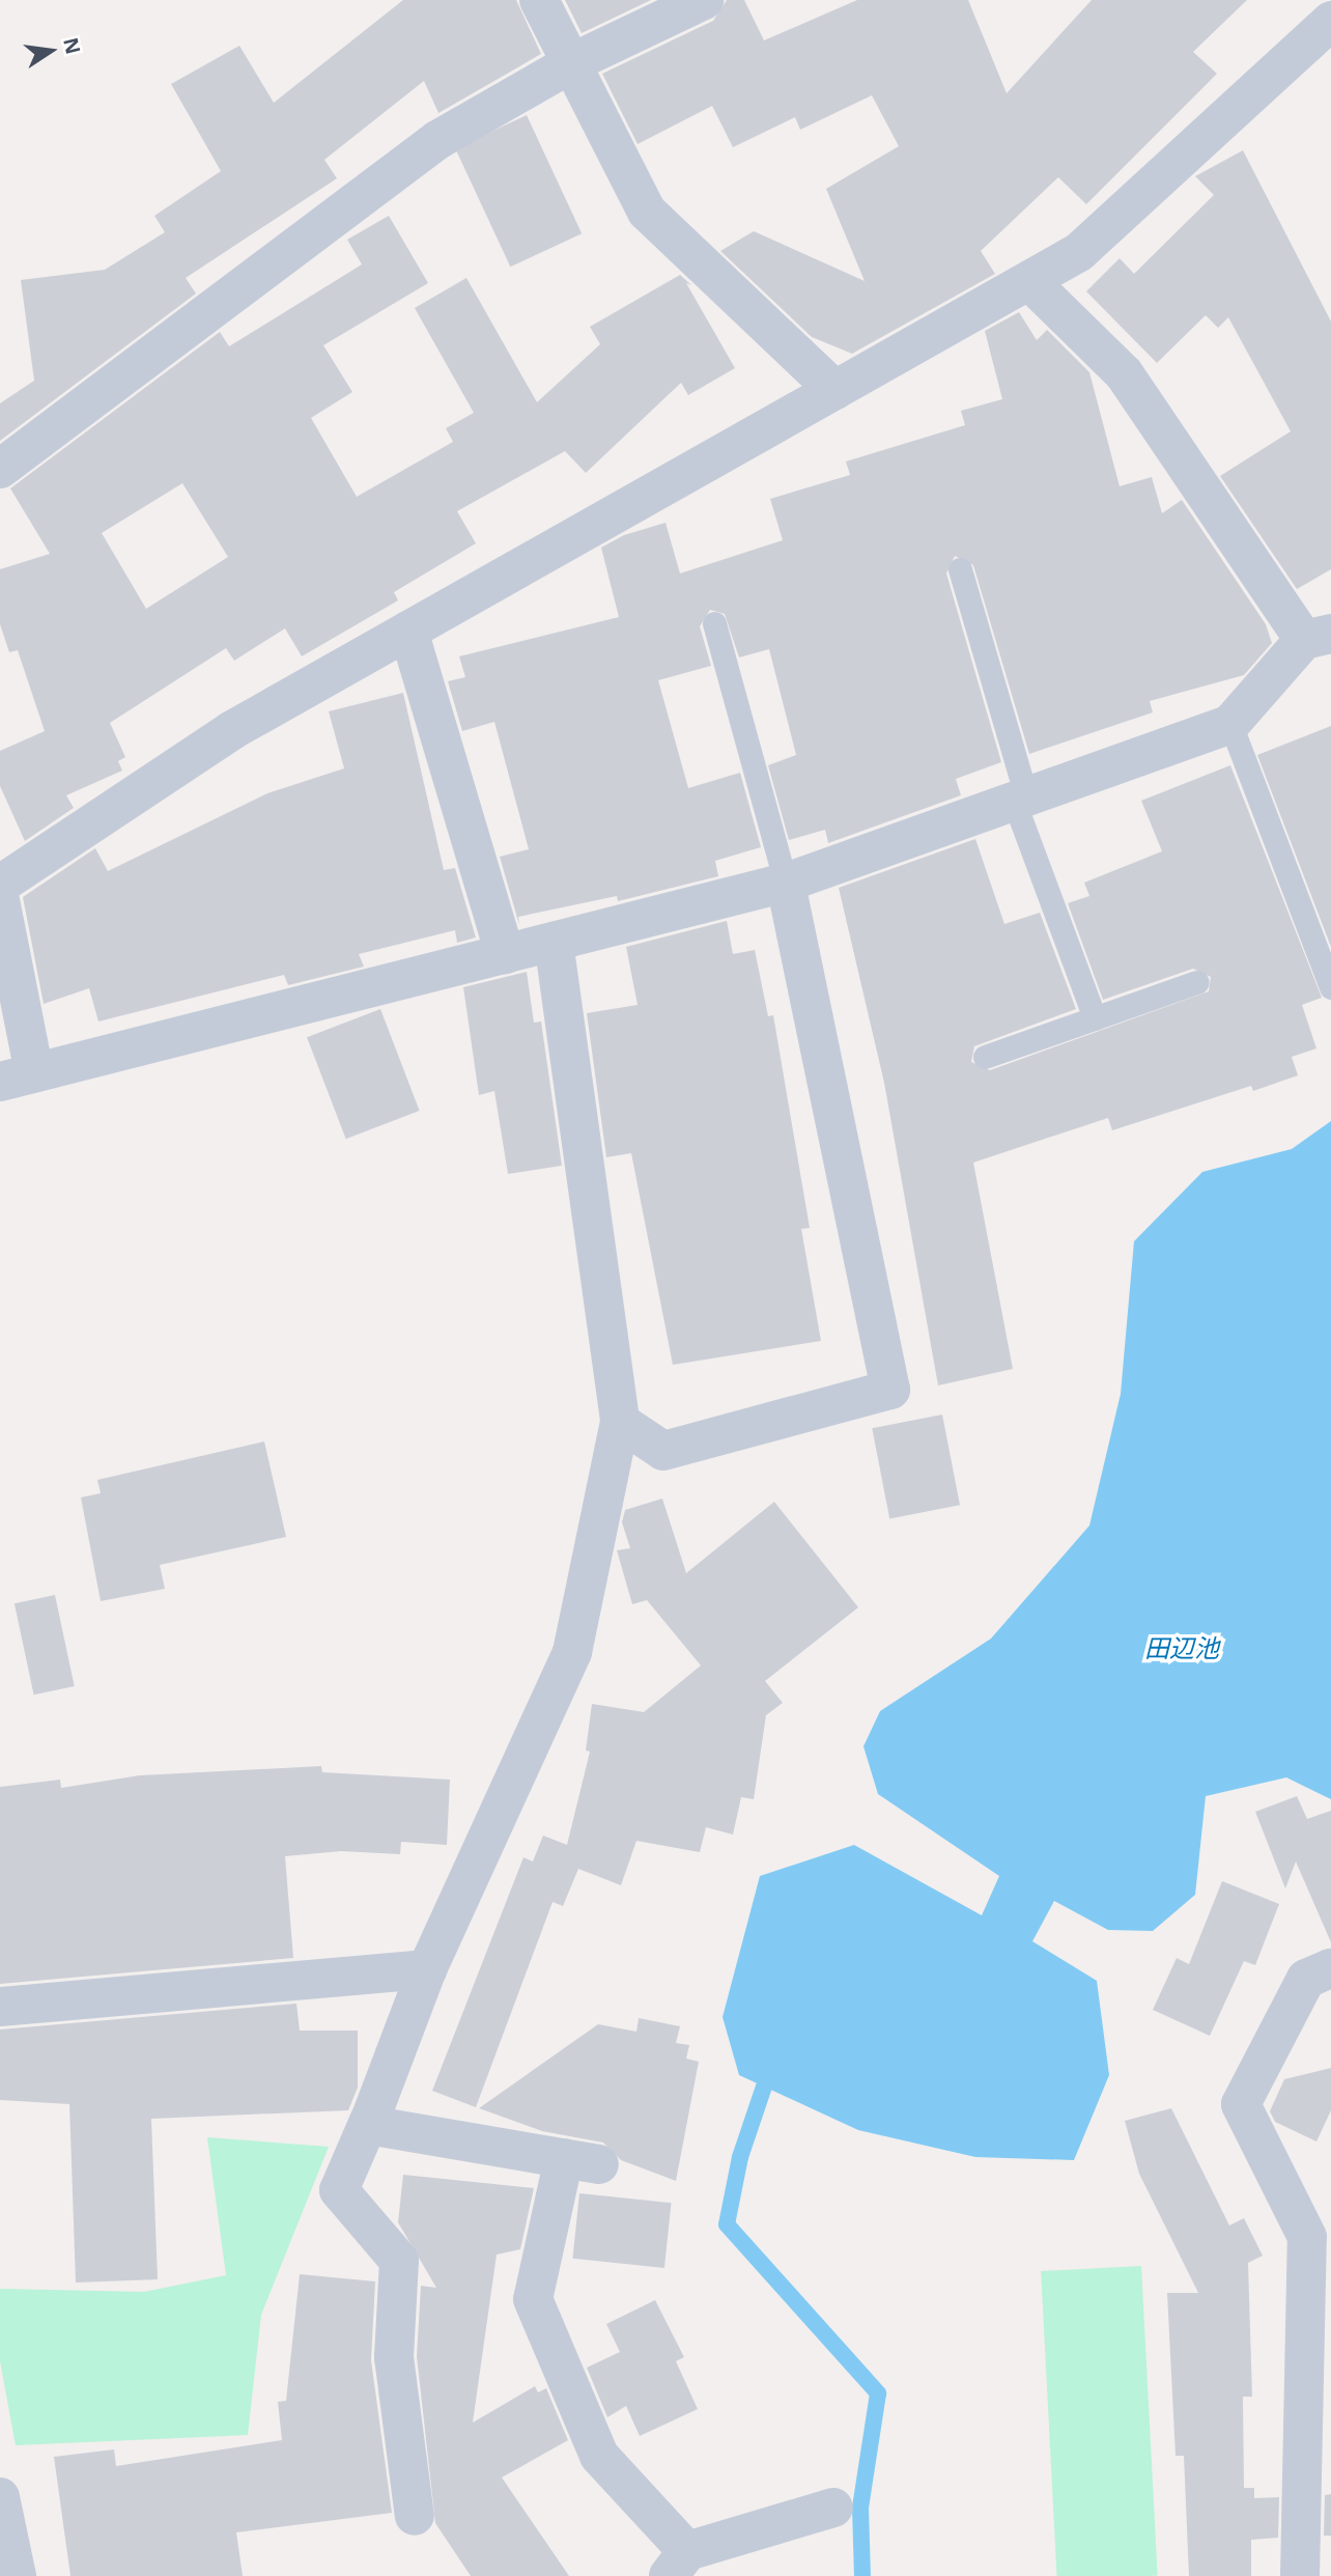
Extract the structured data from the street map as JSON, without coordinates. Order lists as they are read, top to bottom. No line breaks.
{"water":["田辺池"],"north":"right"}
